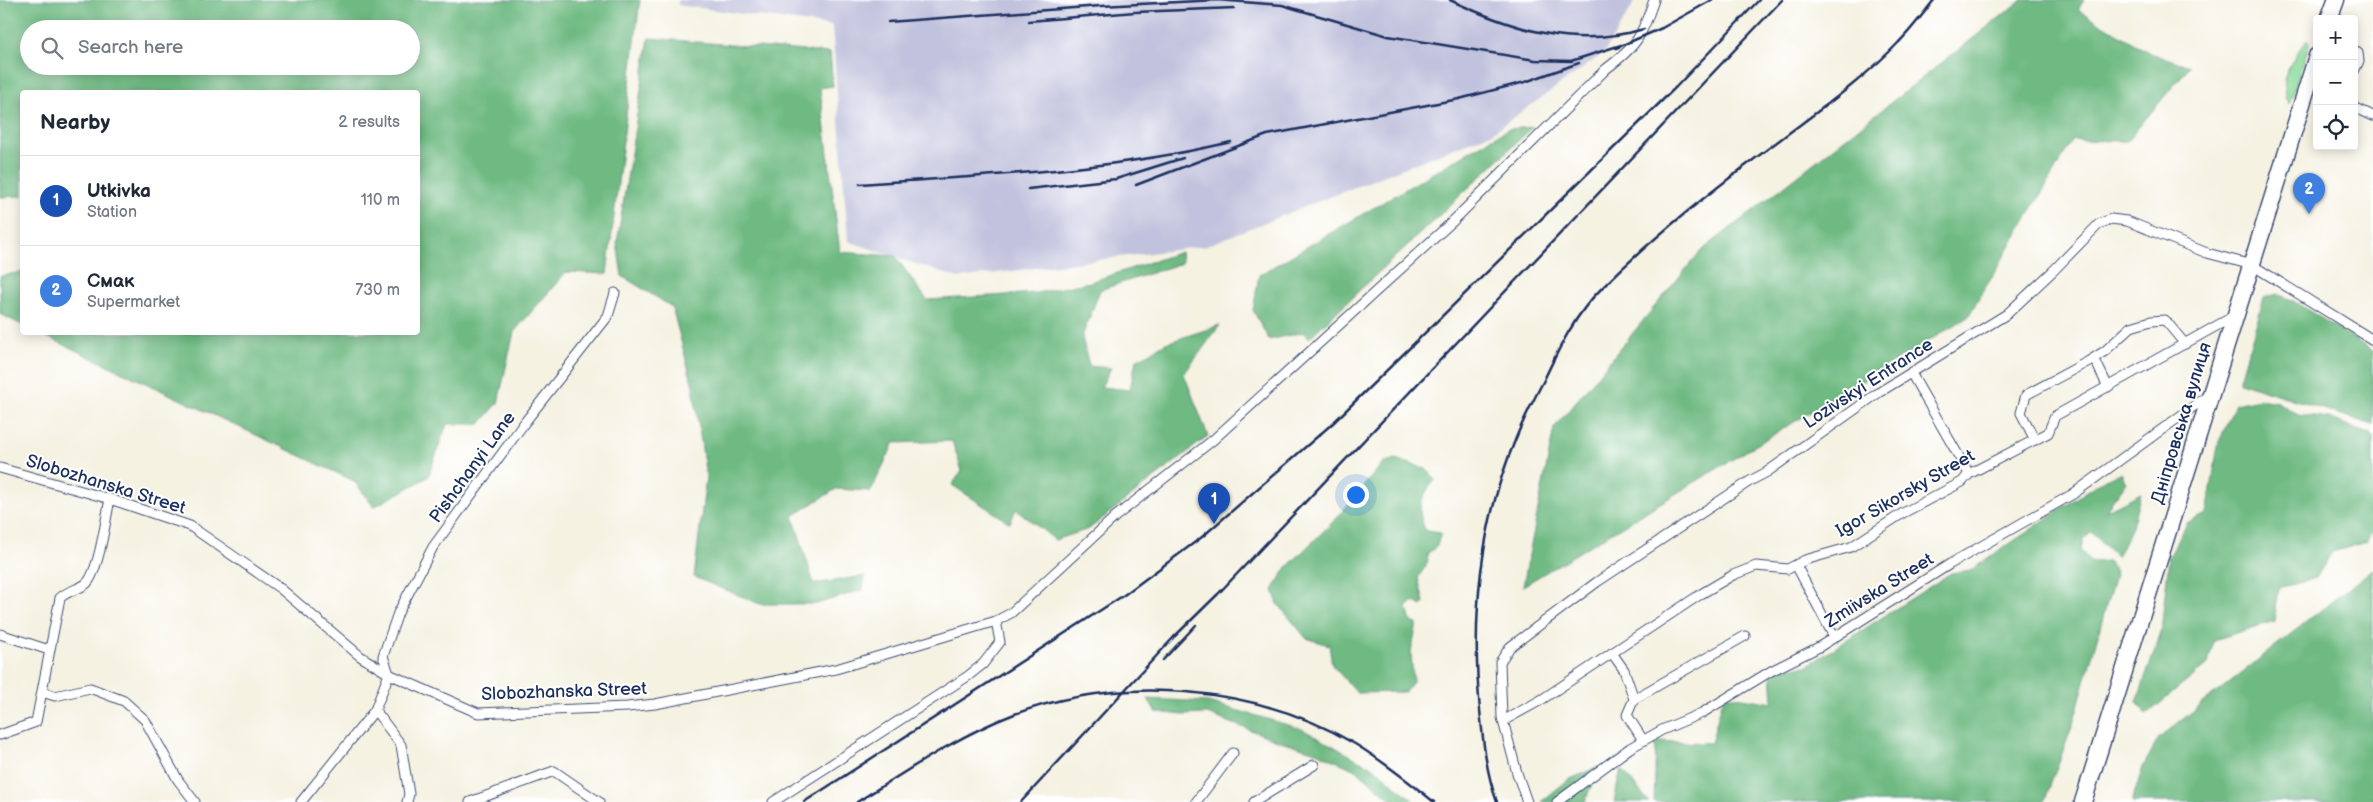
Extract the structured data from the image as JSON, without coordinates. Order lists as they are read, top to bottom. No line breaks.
{"streets":{"highway":["Дніпровська вулиця"],"street":["Lozivskyi Entrance","Pishchanyi Lane","Slobozhanska Street","Igor Sikorsky Street","Zmiivska Street"]},"crossings":[["Lozivskyi Entrance","Дніпровська вулиця"],["Lozivskyi Entrance","Igor Sikorsky Street"],["Дніпровська вулиця","Igor Sikorsky Street"],["Дніпровська вулиця","Zmiivska Street"],["Pishchanyi Lane","Slobozhanska Street"]],"page":{"map_buttons":["+","−"],"search":"Search here","heading":["Nearby","2 results"],"list":[{"mark":"1","name":"Utkivka","note":"Station","value":"110 m"},{"mark":"2","name":"Смак","note":"Supermarket","value":"730 m"}],"pins":["2","1"]}}
